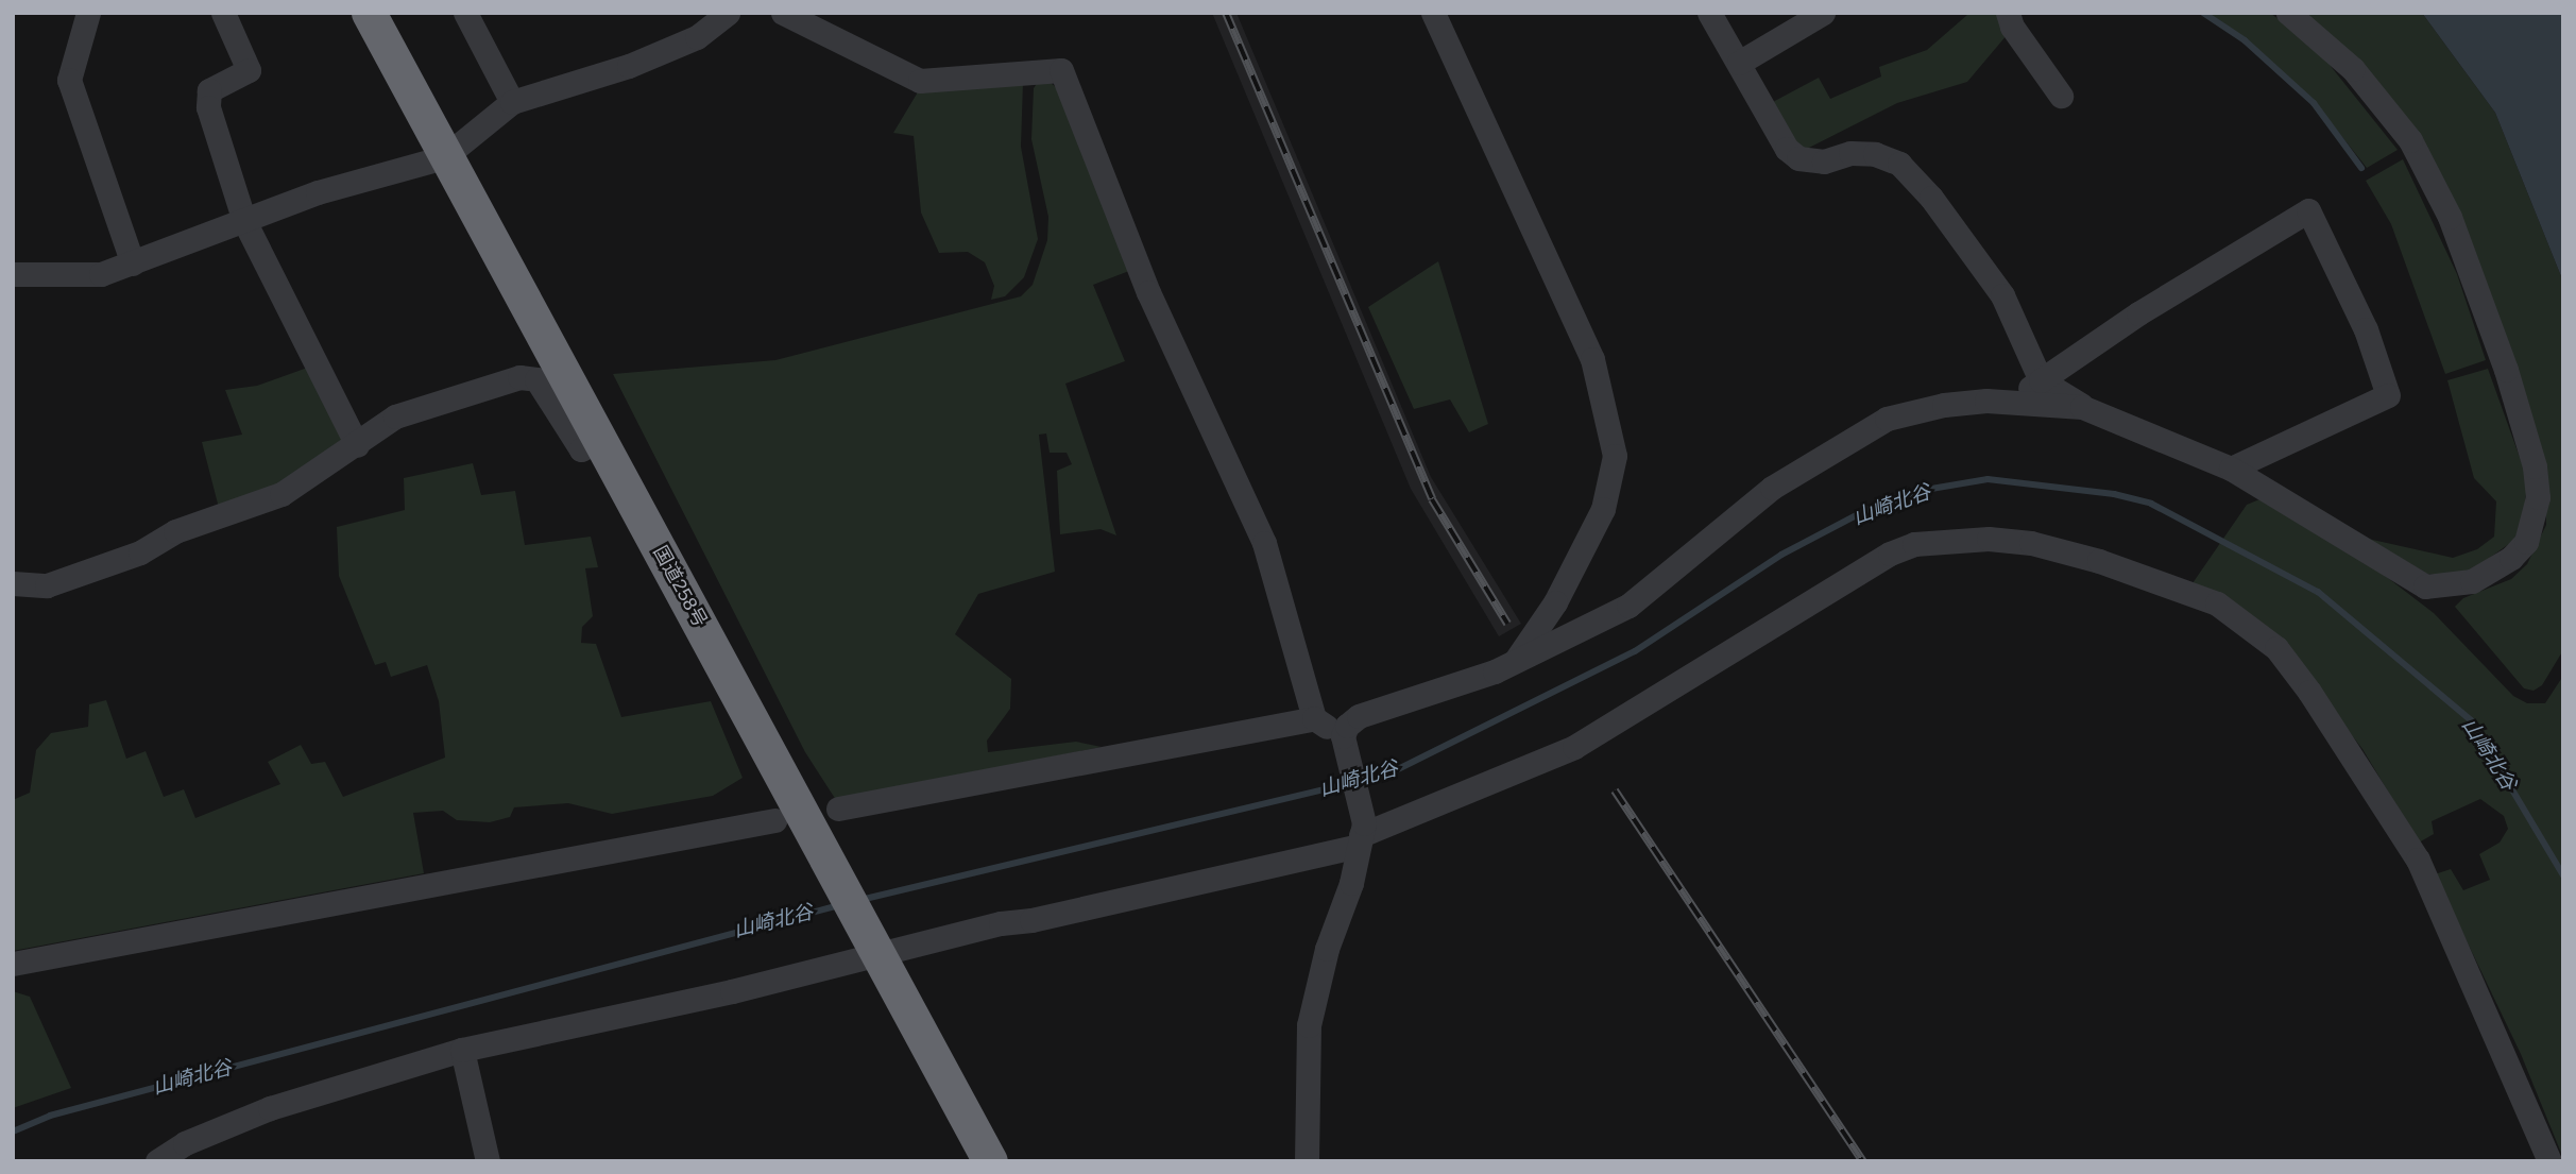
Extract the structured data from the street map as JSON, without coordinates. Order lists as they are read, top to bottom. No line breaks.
{"streets":{"highway":["国道258号"]},"water":["山崎北谷"]}
